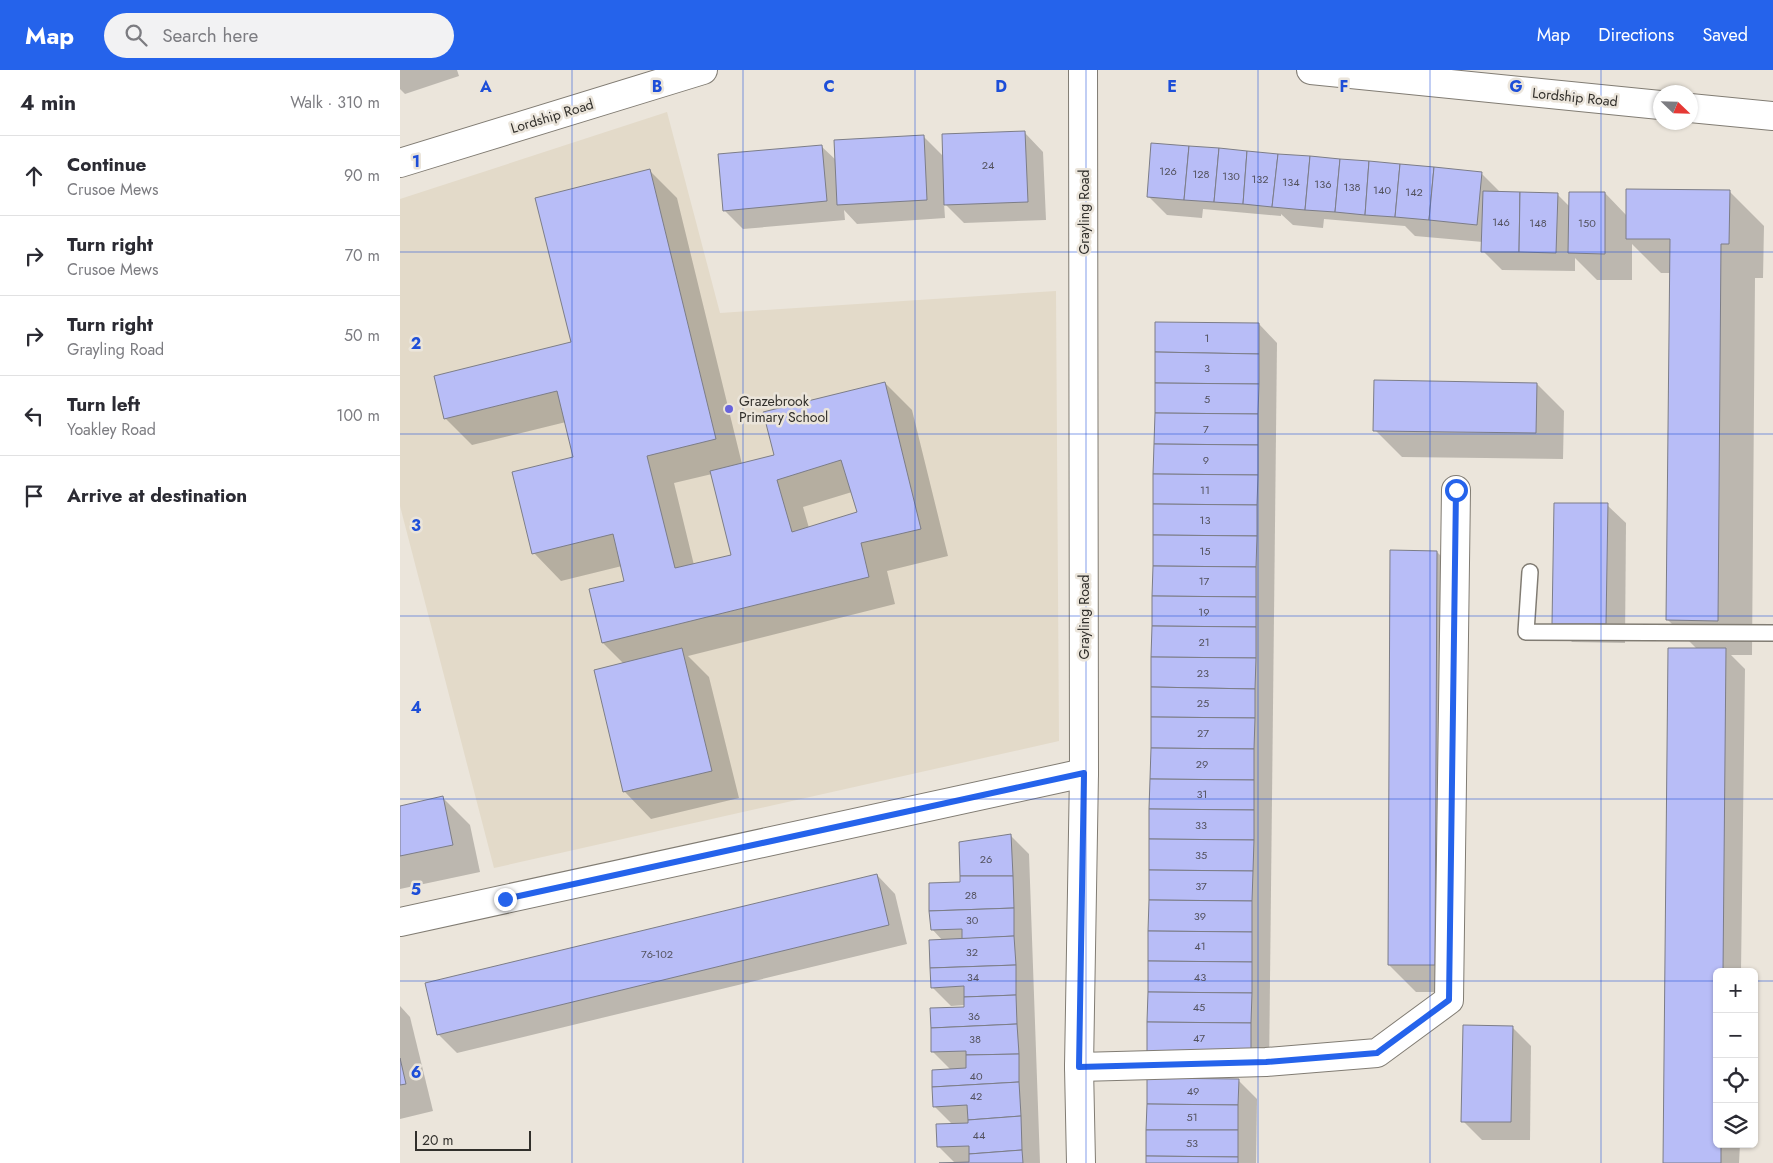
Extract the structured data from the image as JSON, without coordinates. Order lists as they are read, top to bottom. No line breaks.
{"streets":{"street":["Lordship Road","Grayling Road"]},"places":["Grazebrook Primary School"],"house_numbers":["24","126","128","130","132","134","136","138","140","142","146","148","150","1","3","5","7","9","11","13","15","17","19","21","23","25","27","29","31","33","35","26","37","28","39","30","41","32","76-102","34","43","45","36","47","38","40","49","42","51","44","53"],"scale_bar":"20 m","north":"bottom right","page":{"header":"Map","search":"Search here","nav":["Map","Directions","Saved"],"heading":["4 min","Walk · 310 m"],"list":[["Continue","Crusoe Mews","90 m"],["Turn right","Crusoe Mews","70 m"],["Turn right","Grayling Road","50 m"],["Turn left","Yoakley Road","100 m"],"Arrive at destination"],"map_buttons":["+","−"],"scale":"20 m"},"grid":{"columns":["A","B","C","D","E","F","G"],"rows":["1","2","3","4","5","6"]}}
